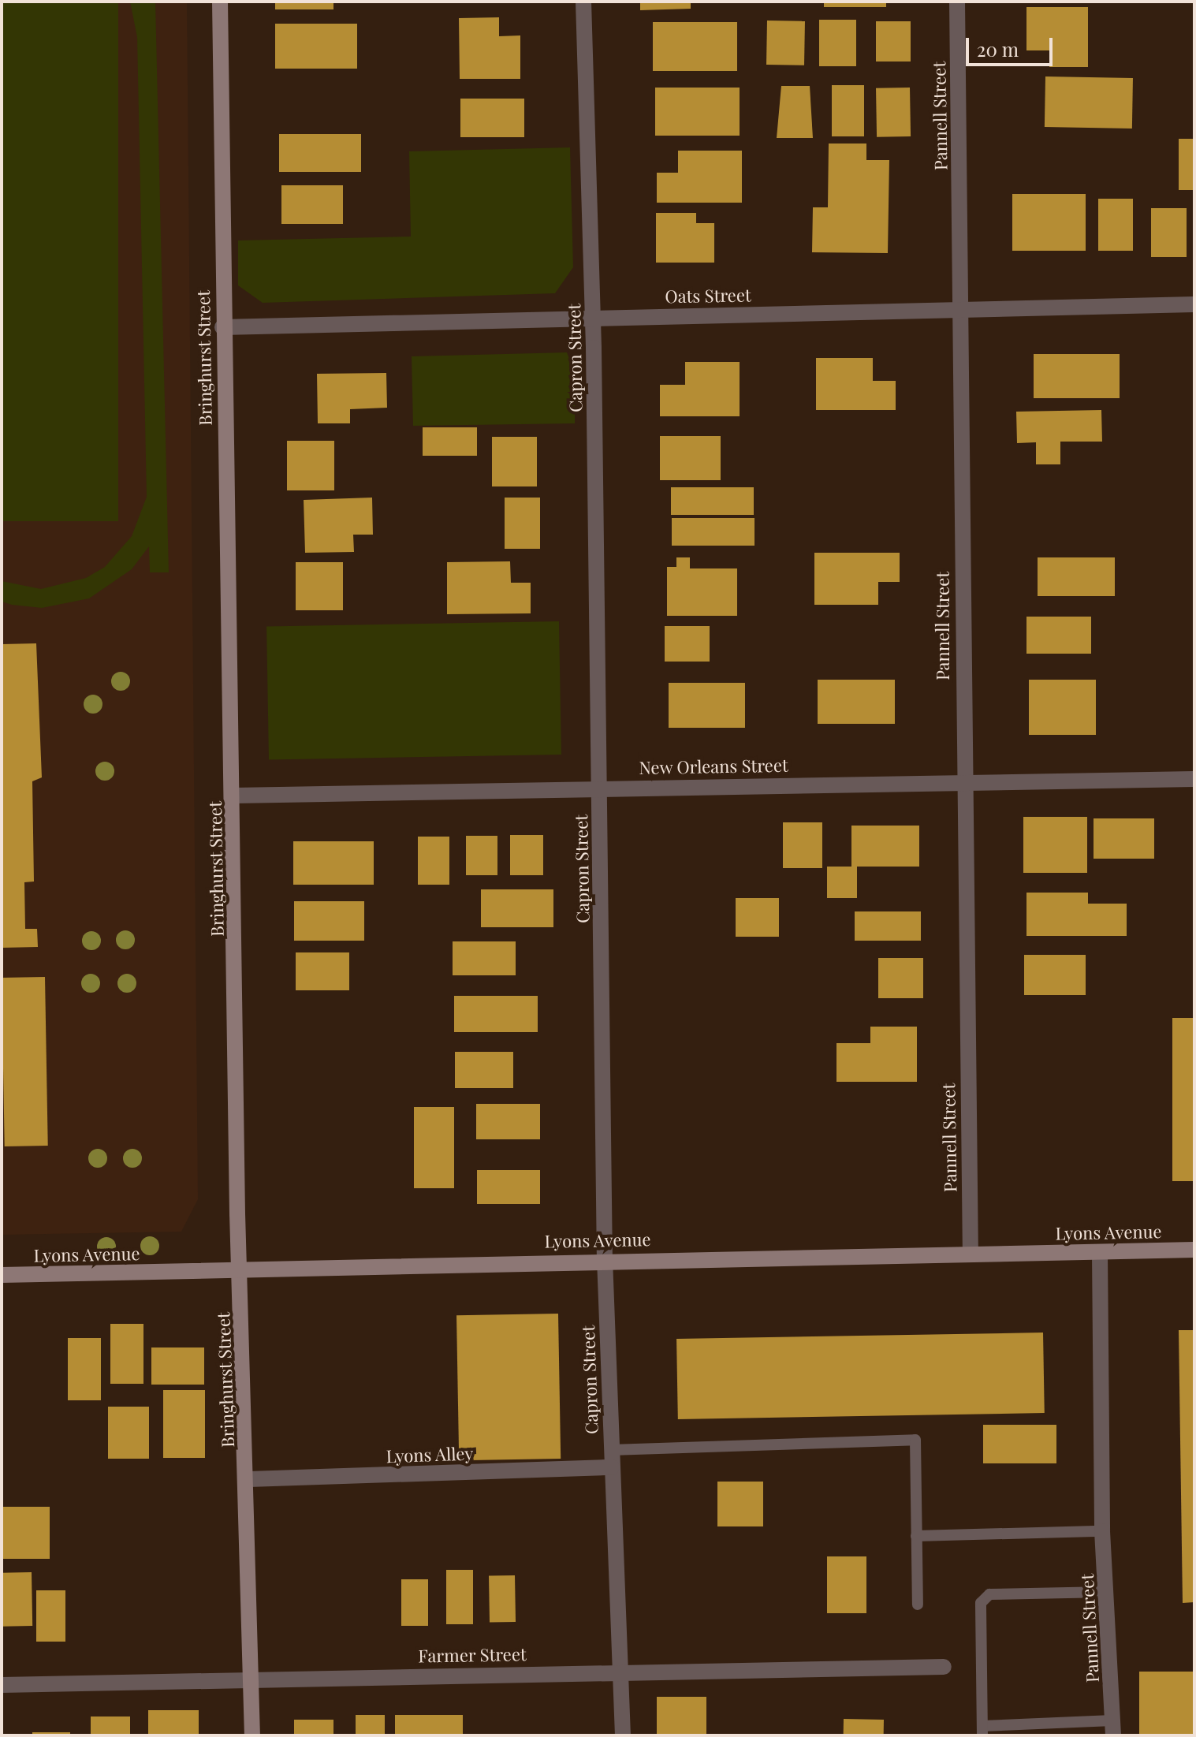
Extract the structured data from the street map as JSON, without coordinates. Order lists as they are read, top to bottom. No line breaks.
{"streets":{"street":["Pannell Street","Oats Street","Bringhurst Street","Capron Street","New Orleans Street","Lyons Avenue","Lyons Alley","Farmer Street"]},"crossings":[["Pannell Street","Oats Street"],["Pannell Street","New Orleans Street"],["Pannell Street","Lyons Avenue"],["Oats Street","Bringhurst Street"],["Oats Street","Capron Street"],["Bringhurst Street","New Orleans Street"],["Bringhurst Street","Lyons Avenue"],["Bringhurst Street","Lyons Alley"],["Bringhurst Street","Farmer Street"],["Capron Street","New Orleans Street"],["Capron Street","Lyons Avenue"],["Capron Street","Lyons Alley"],["Capron Street","Farmer Street"]],"scale_bar":"20 m"}
